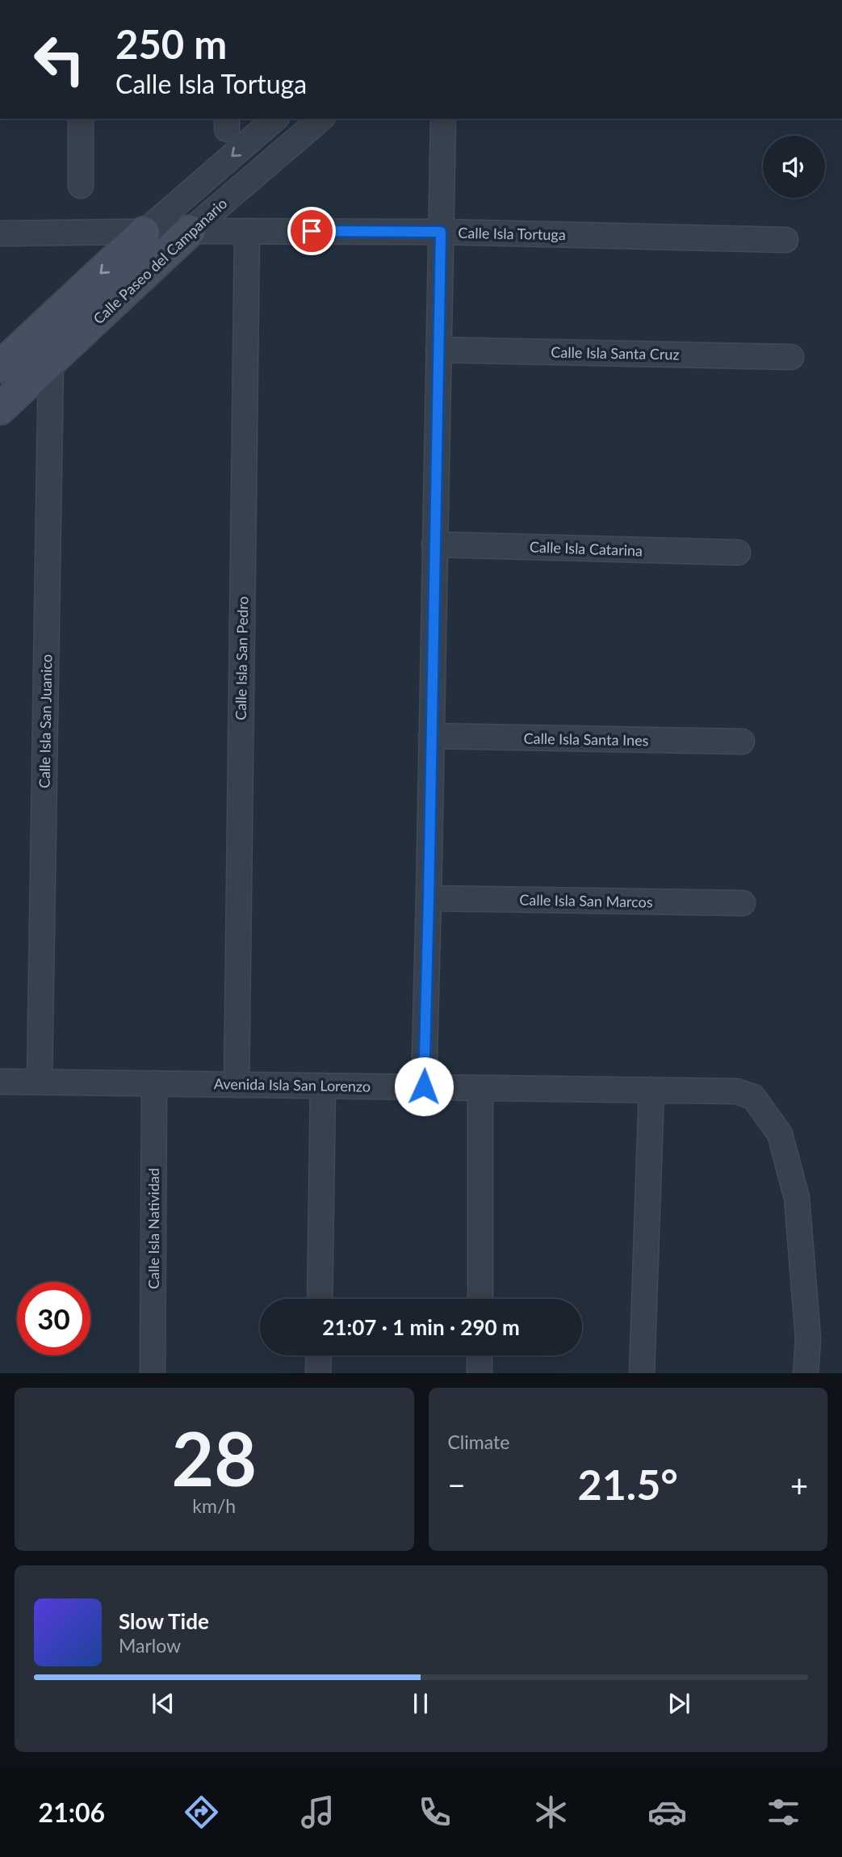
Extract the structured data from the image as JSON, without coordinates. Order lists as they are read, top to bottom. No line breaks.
{"streets":{"street":["Calle Isla Tortuga","Calle Paseo del Campanario","Calle Isla Santa Cruz","Calle Isla Catarina","Calle Isla San Pedro","Calle Isla San Juanico","Calle Isla Santa Ines","Calle Isla San Marcos","Avenida Isla San Lorenzo","Calle Isla Natividad"]},"crossings":[["Calle Isla Tortuga","Calle Paseo del Campanario"],["Calle Isla Tortuga","Calle Isla San Pedro"],["Calle Paseo del Campanario","Calle Isla San Juanico"],["Calle Isla San Pedro","Avenida Isla San Lorenzo"],["Calle Isla San Juanico","Avenida Isla San Lorenzo"],["Avenida Isla San Lorenzo","Calle Isla Natividad"]],"page":{"turn":["250 m","Calle Isla Tortuga"],"limit":"30","trip":"21:07 · 1 min · 290 m","tile":[["28","km/h"],"Climate"],"heat":["−","21.5°","+"],"song":["Slow Tide","Marlow"],"tabs":"21:06"}}
